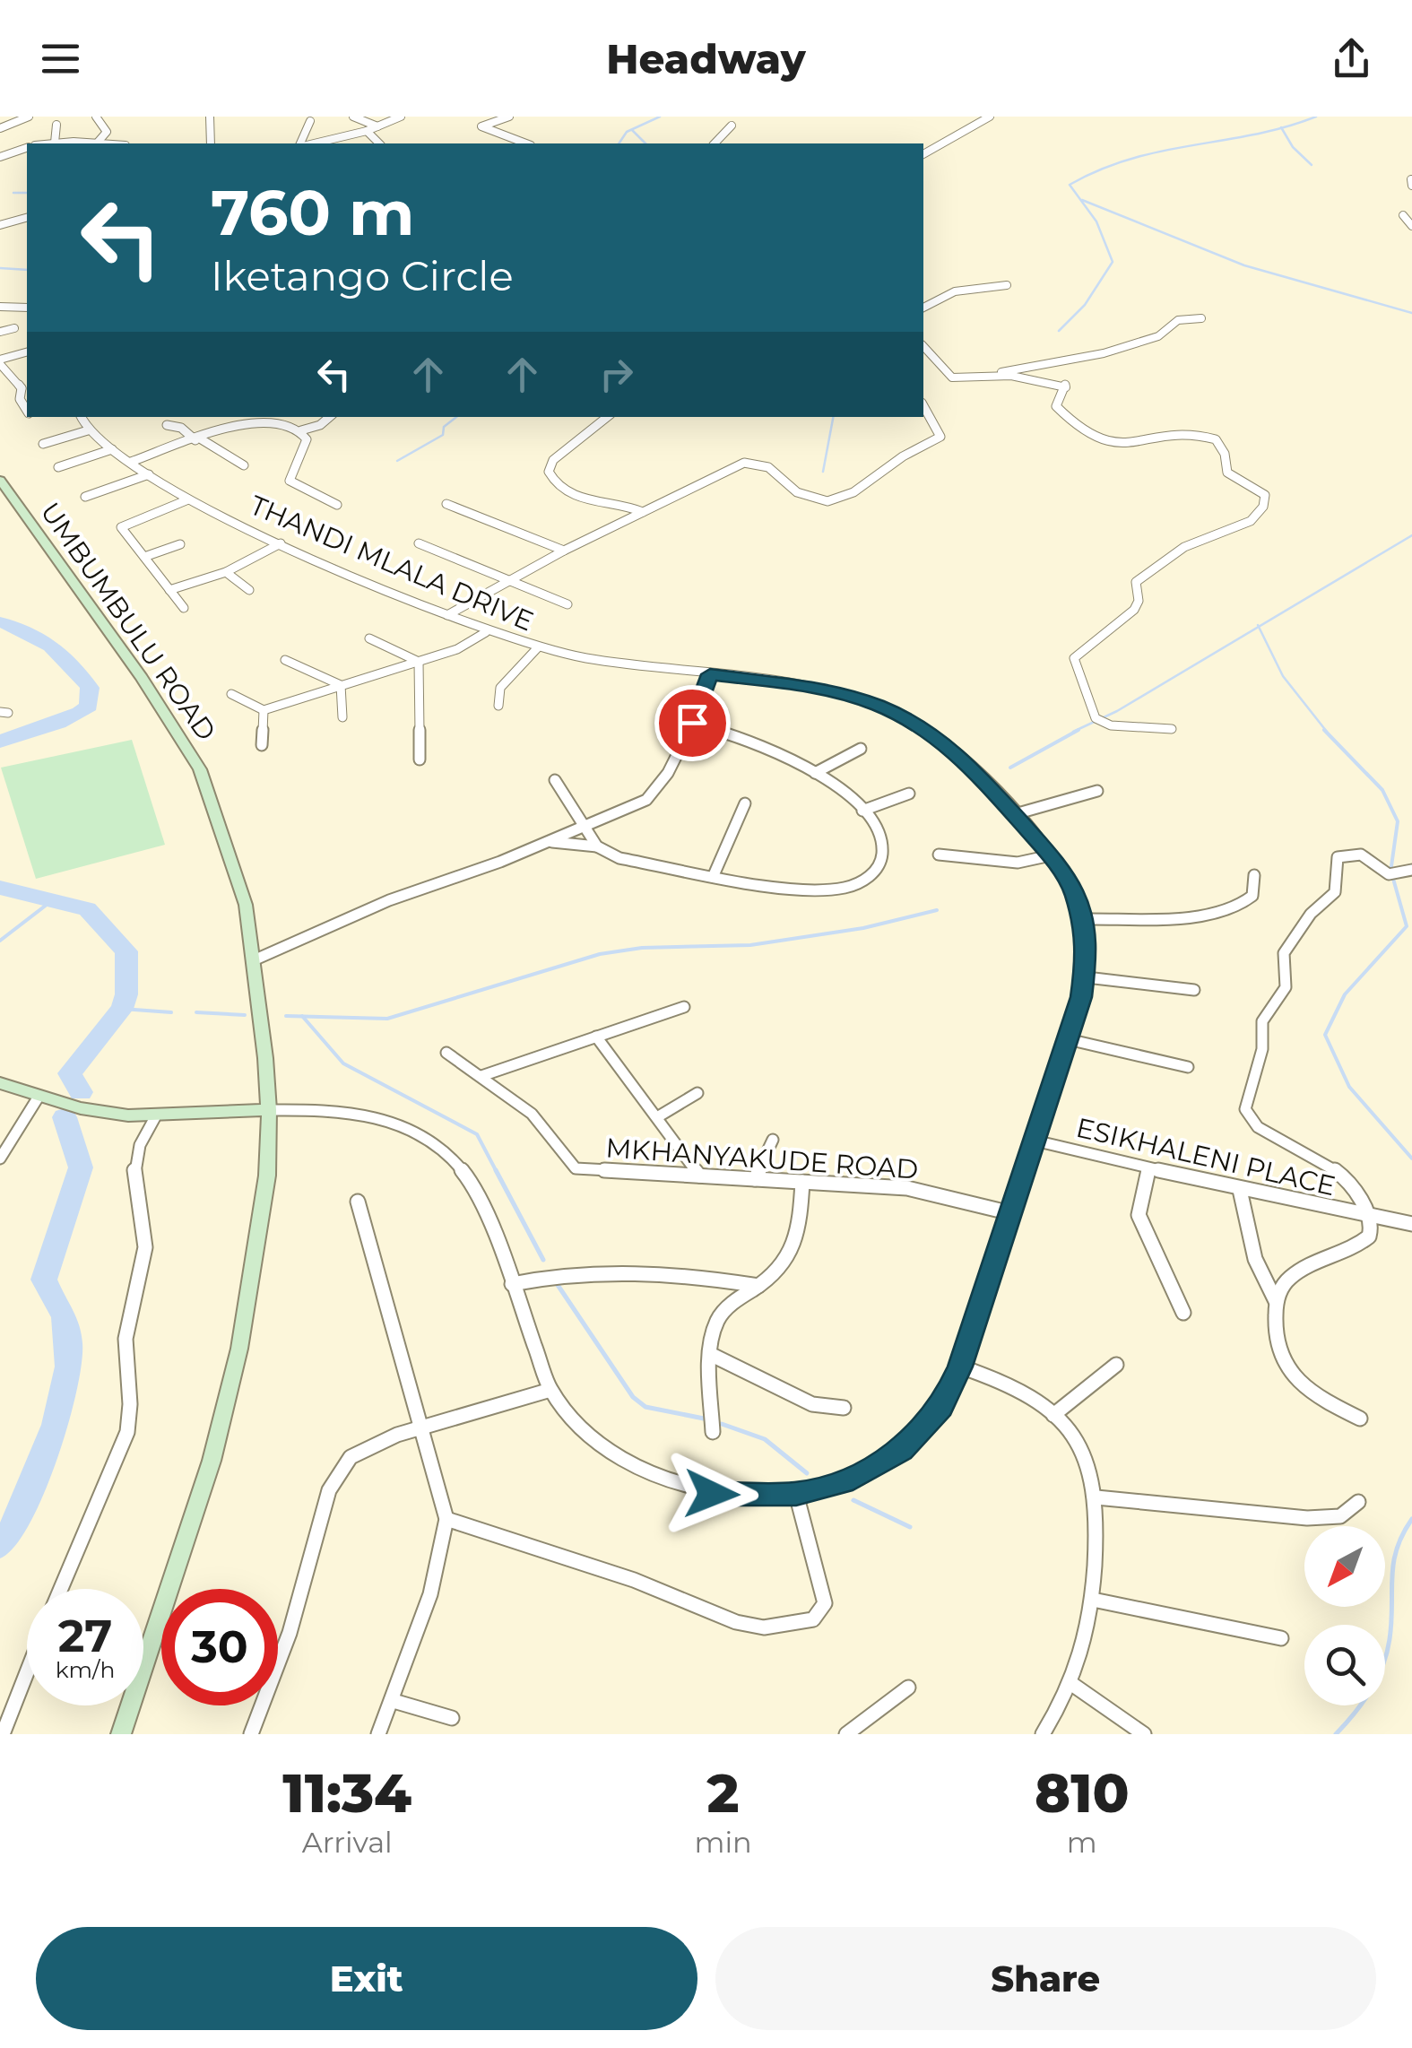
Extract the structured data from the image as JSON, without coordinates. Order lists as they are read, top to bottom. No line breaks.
{"streets":{"main road":["UMBUMBULU ROAD"],"street":["THANDI MLALA DRIVE","ESIKHALENI PLACE","MKHANYAKUDE ROAD"]},"crossings":[["THANDI MLALA DRIVE","UMBUMBULU ROAD"],["THANDI MLALA DRIVE","ESIKHALENI PLACE"],["THANDI MLALA DRIVE","MKHANYAKUDE ROAD"]],"north":"bottom left","page":{"header":"Headway","turn":["760 m","Iketango Circle"],"speed":"27 km/h","limit":"30","eta":["11:34","Arrival","2","min","810","m"],"buttons":["Exit","Share"]}}
